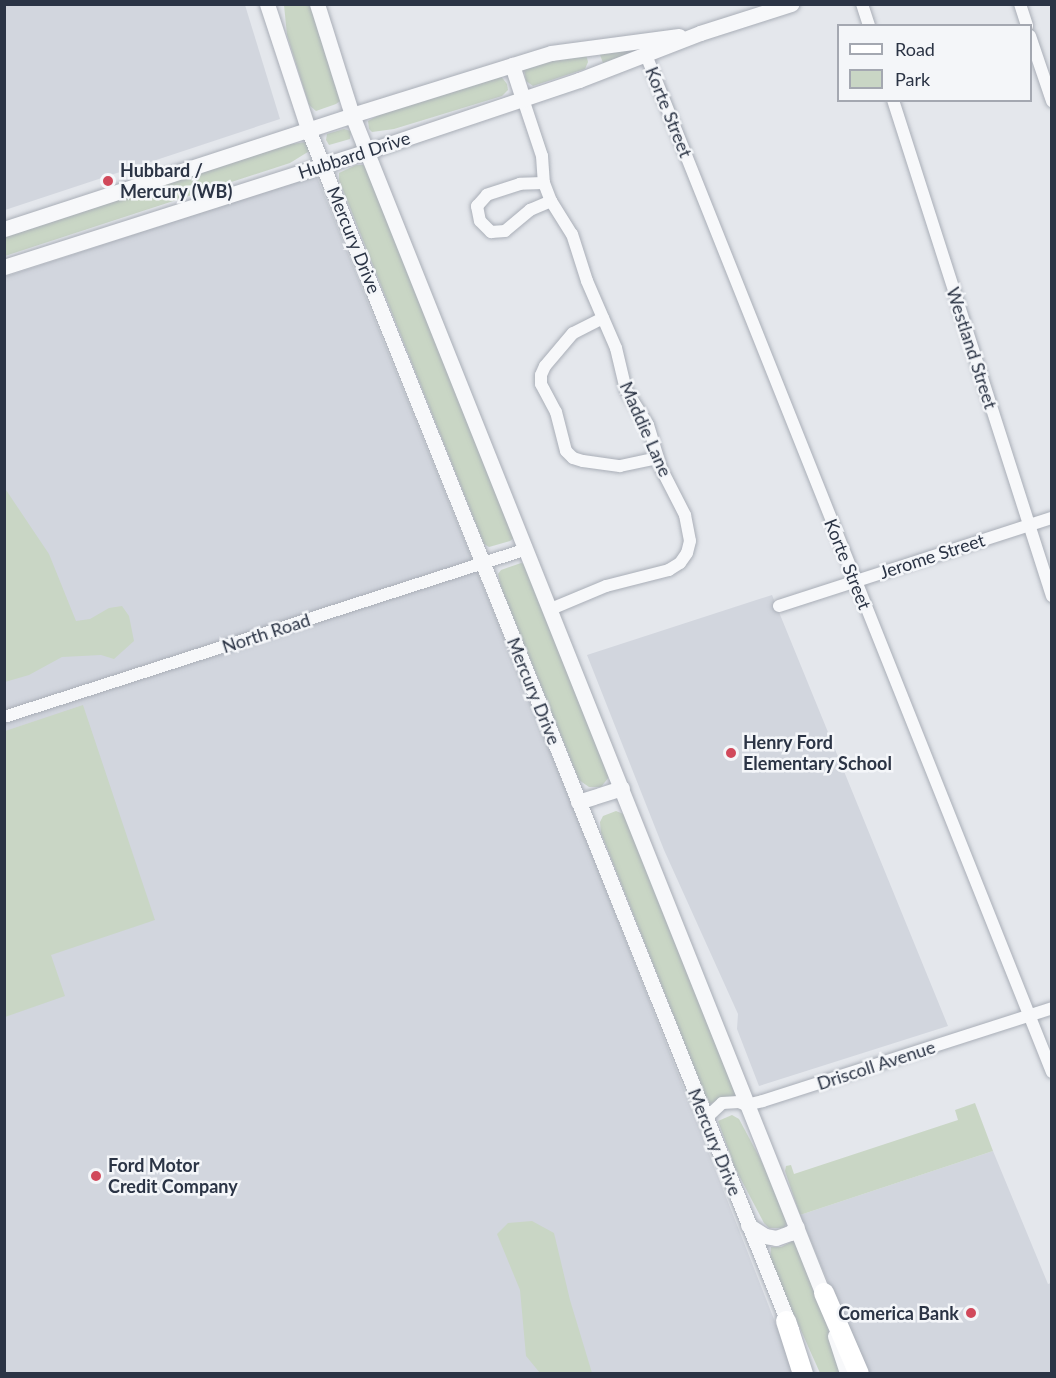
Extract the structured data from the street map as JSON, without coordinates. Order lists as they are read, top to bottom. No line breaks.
{"streets":{"street":["Korte Street","Hubbard Drive","Mercury Drive","Westland Street","Maddie Lane","Jerome Street","North Road","Driscoll Avenue"]},"crossings":[["Korte Street","Hubbard Drive"],["Korte Street","Jerome Street"],["Korte Street","Driscoll Avenue"],["Hubbard Drive","Mercury Drive"],["Hubbard Drive","Maddie Lane"],["Mercury Drive","North Road"],["Mercury Drive","Driscoll Avenue"],["Westland Street","Jerome Street"]],"places":["Hubbard / Mercury (WB)","Henry Ford Elementary School","Ford Motor Credit Company","Comerica Bank"],"legend":["Road","Park"]}
